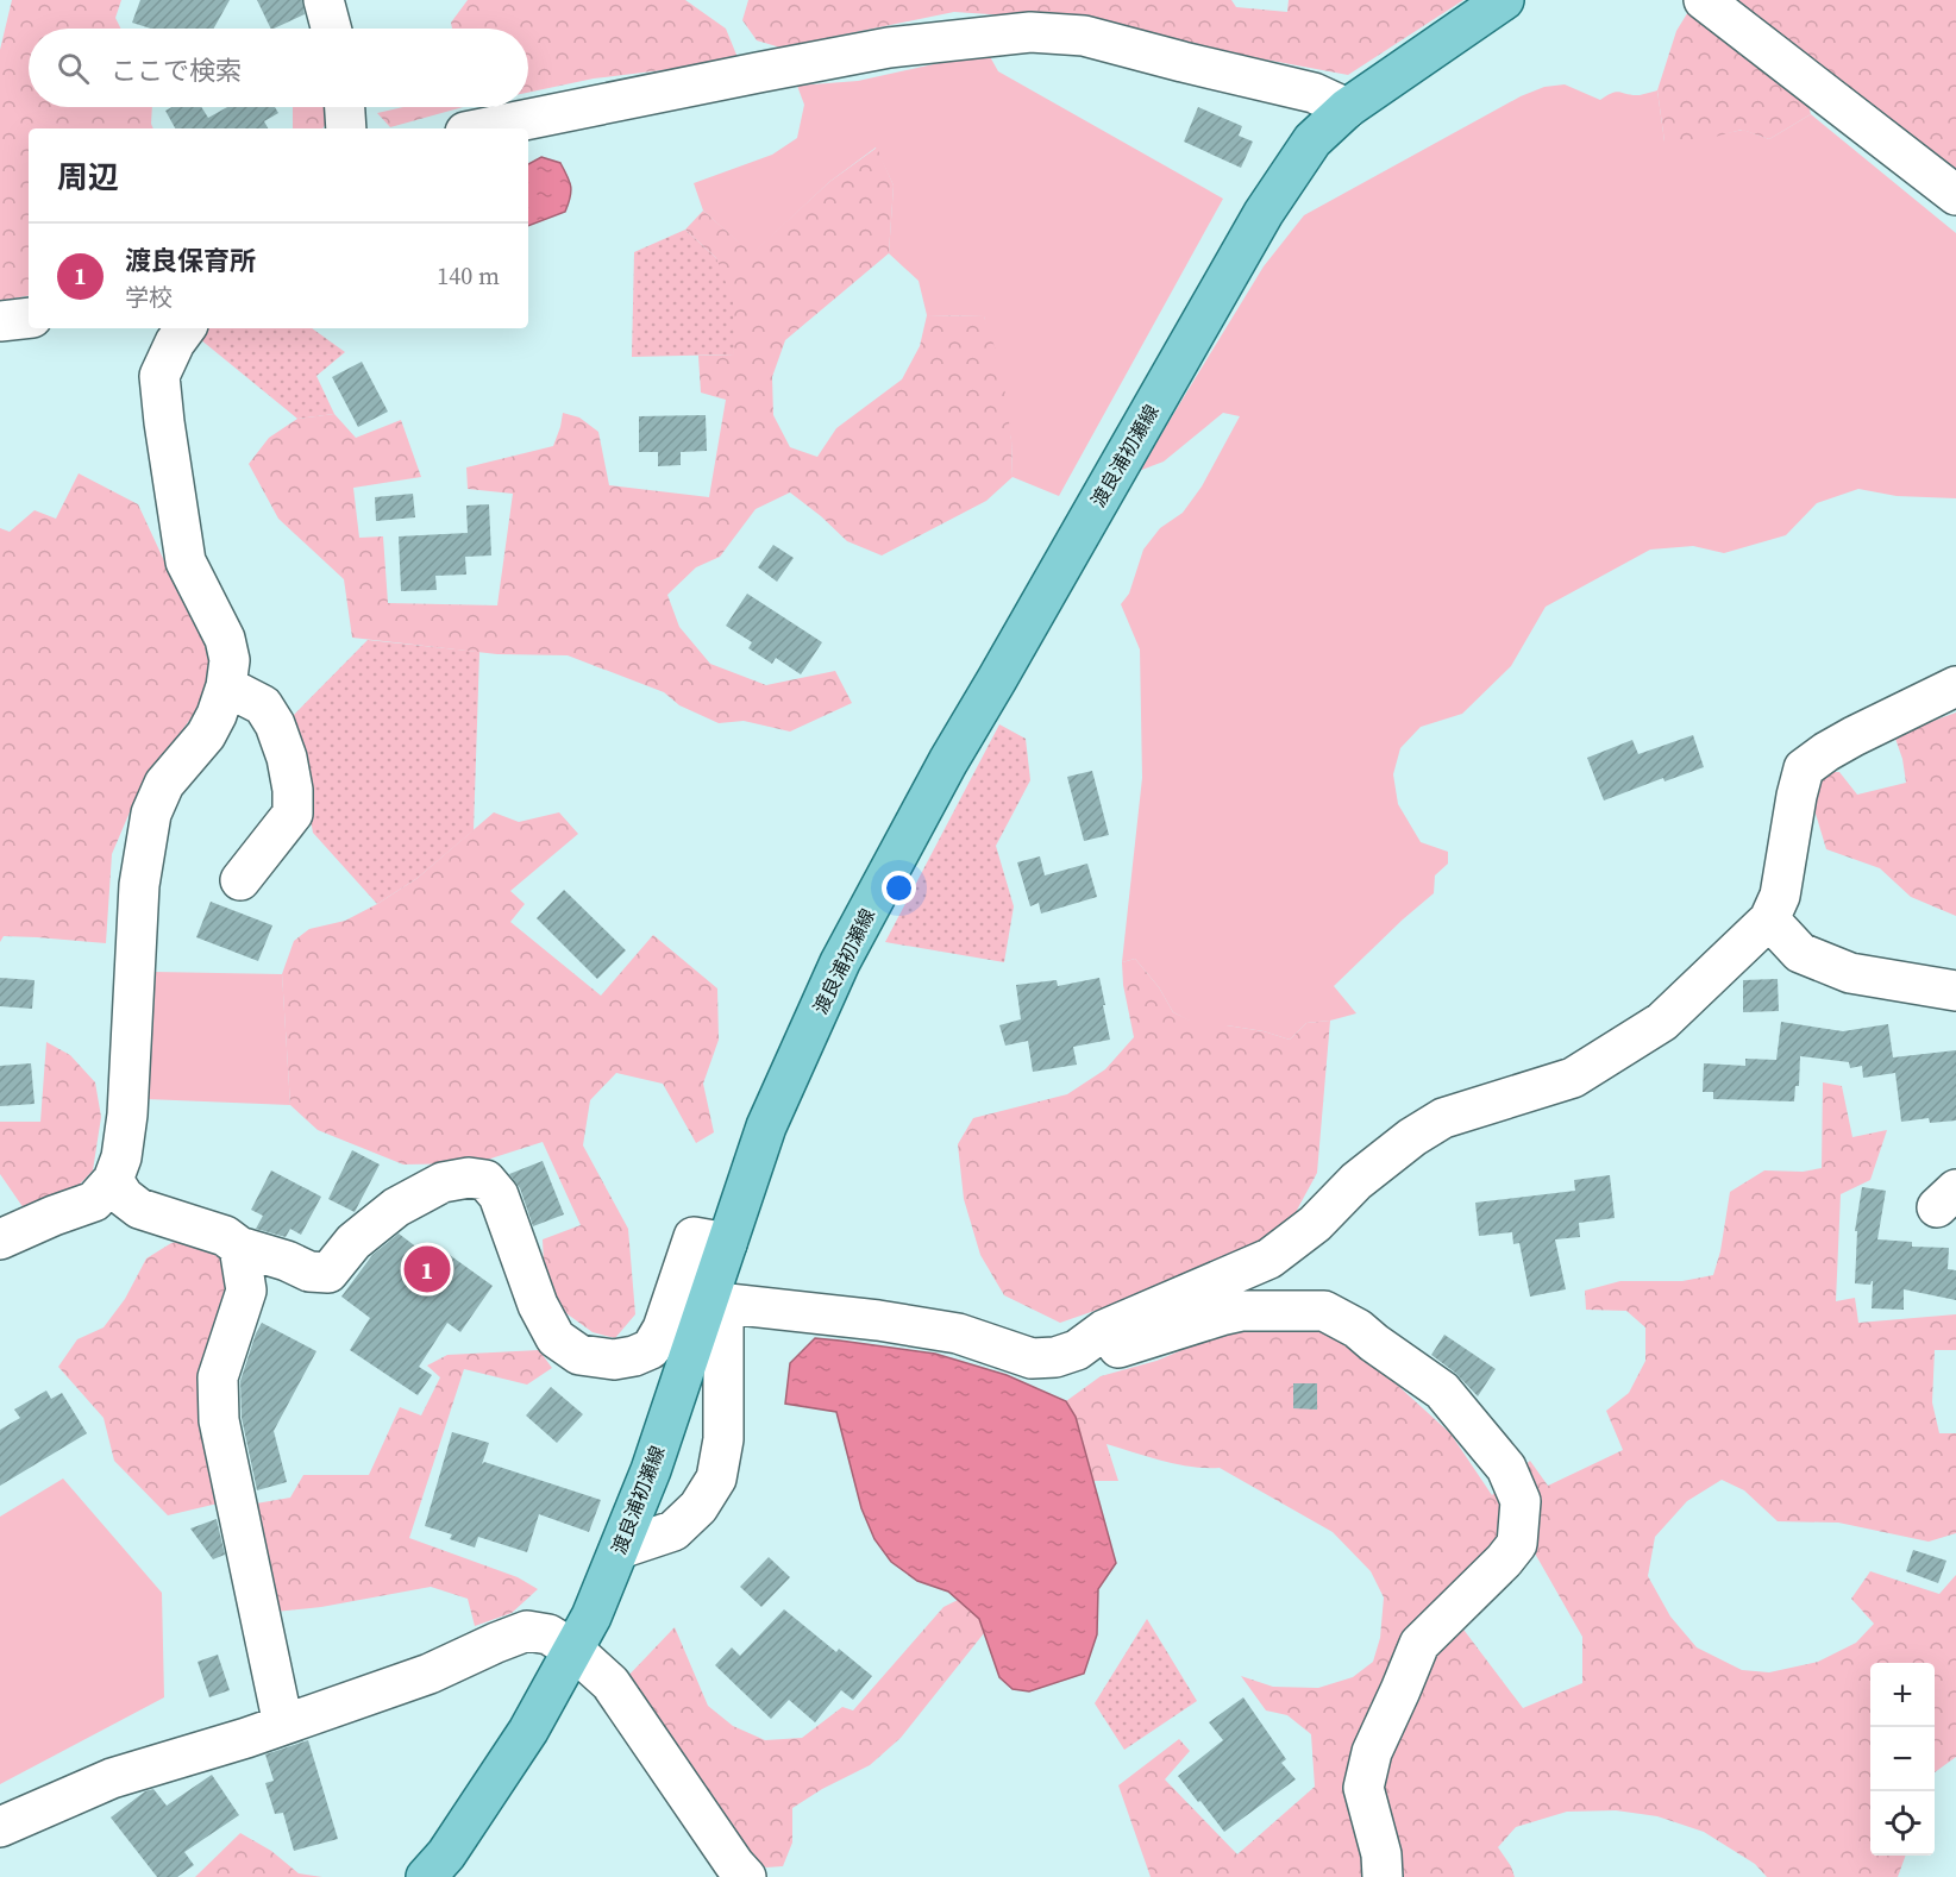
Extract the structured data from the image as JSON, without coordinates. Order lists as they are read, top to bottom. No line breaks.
{"streets":{"main road":["渡良浦初瀬線"]},"page":{"search":"ここで検索","heading":"周辺","list":[{"mark":"1","name":"渡良保育所","note":"学校","value":"140 m"}],"pins":"1","map_buttons":["+","−"]}}
